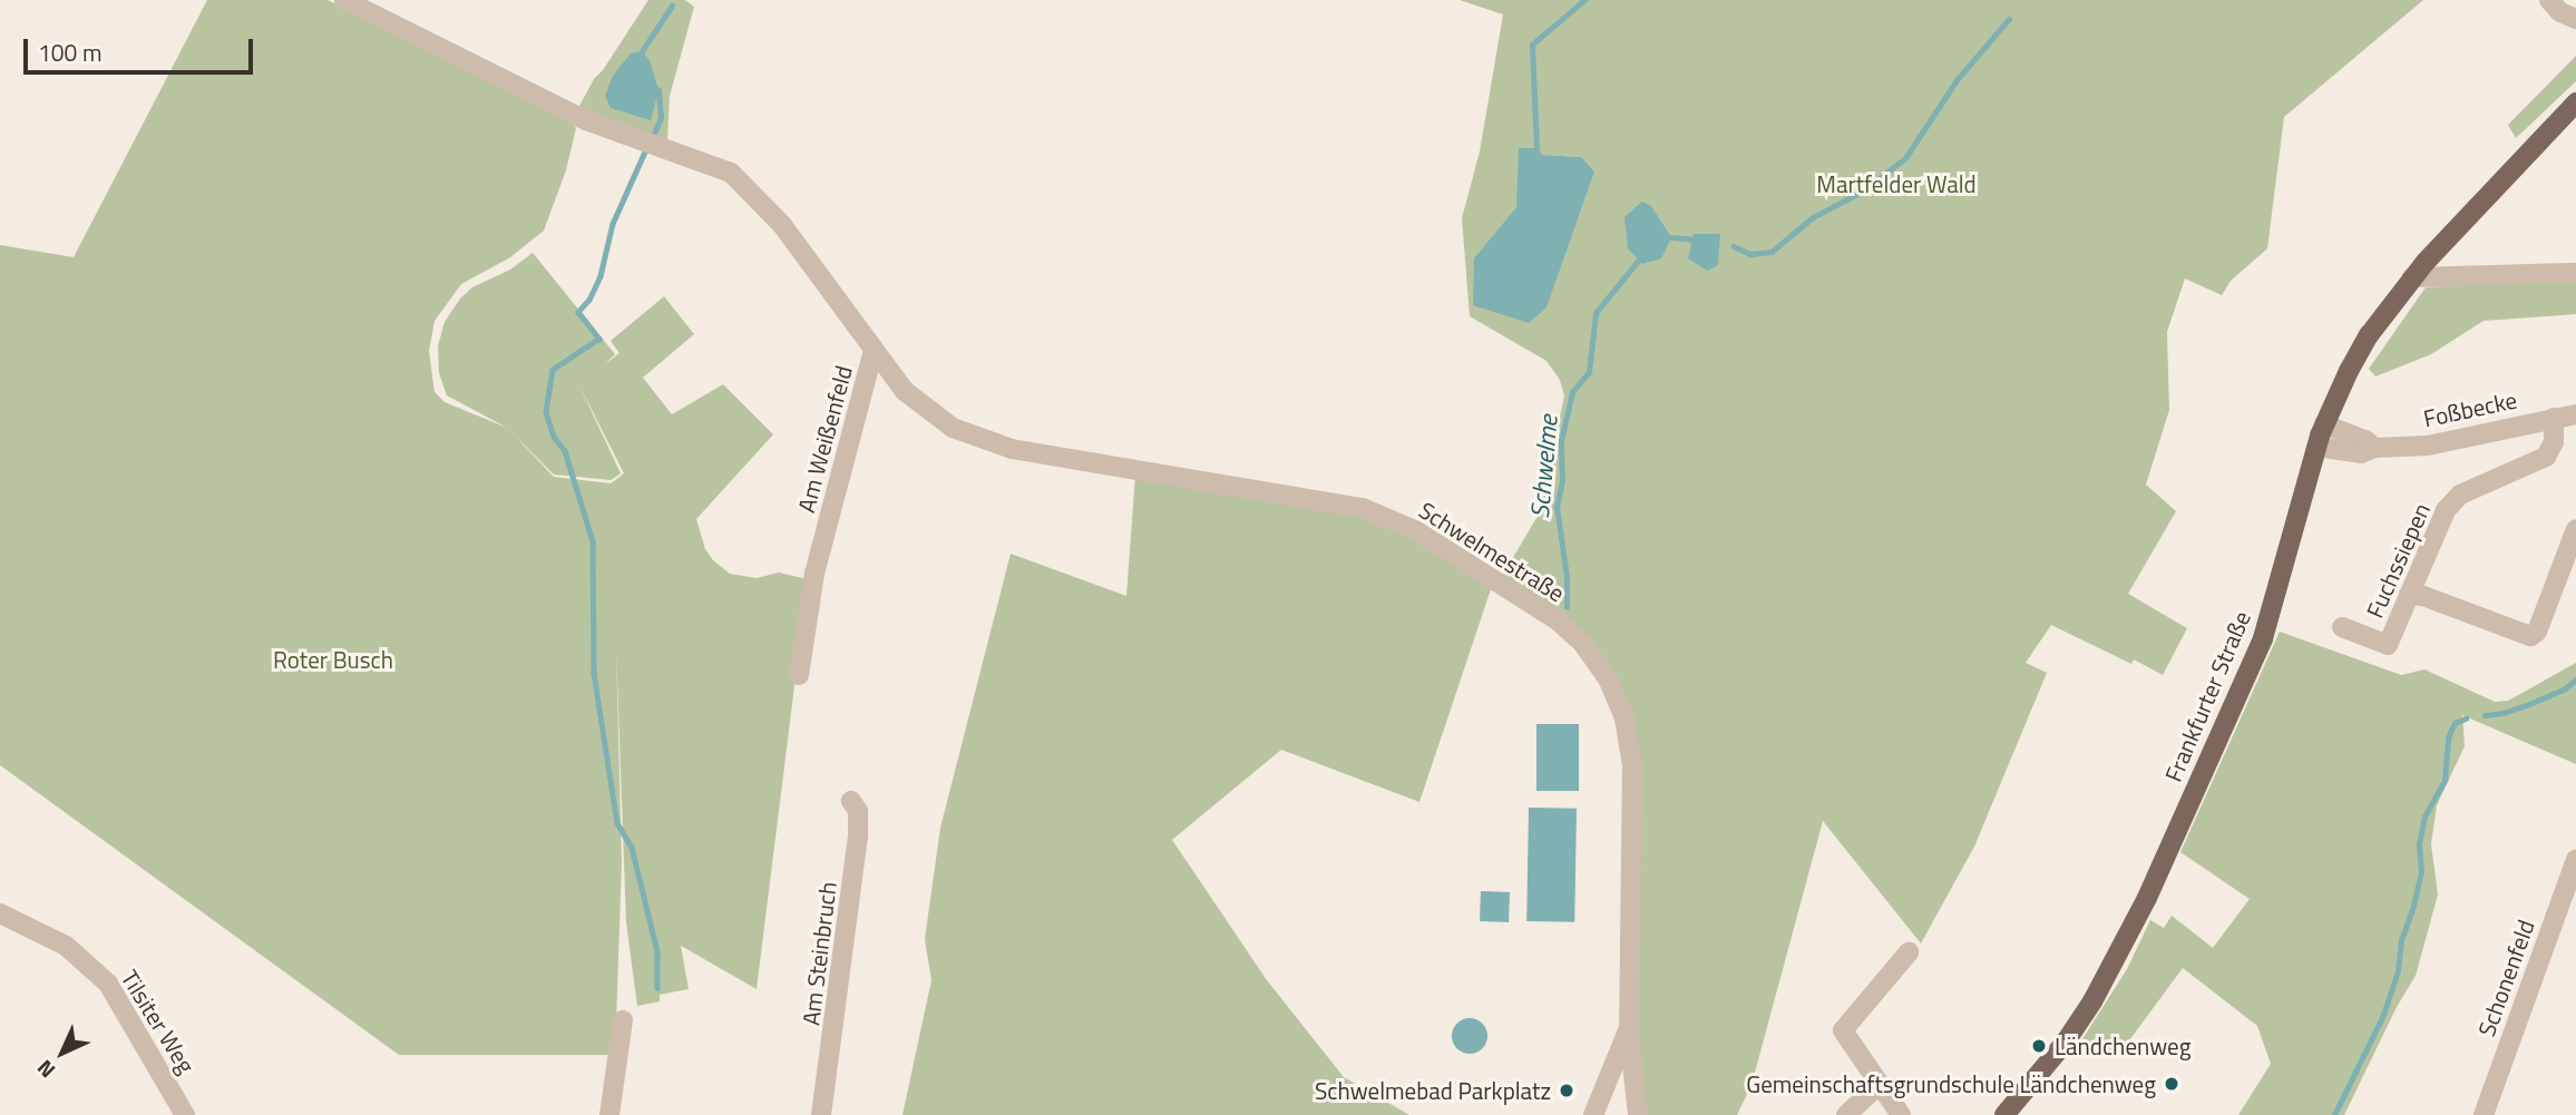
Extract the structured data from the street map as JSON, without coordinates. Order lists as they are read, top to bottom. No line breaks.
{"streets":{"main road":["Frankfurter Straße"],"street":["Foßbecke","Am Weißenfeld","Schwelmestraße","Fuchssiepen","Am Steinbruch","Schonenfeld","Tilsiter Weg"]},"crossings":[["Foßbecke","Fuchssiepen"],["Foßbecke","Frankfurter Straße"],["Am Weißenfeld","Schwelmestraße"]],"water":["Schwelme"],"parks":["Martfelder Wald","Roter Busch"],"places":["Ländchenweg","Gemeinschaftsgrundschule Ländchenweg","Schwelmebad Parkplatz"],"scale_bar":"100 m","north":"bottom left"}
